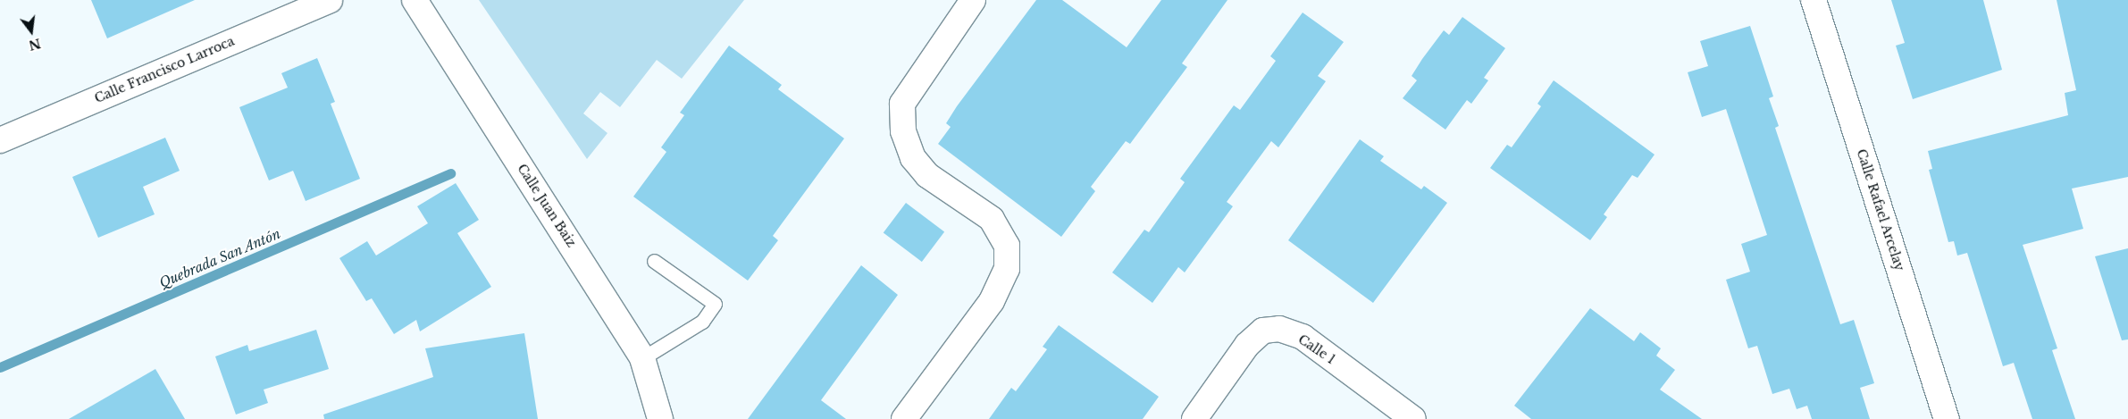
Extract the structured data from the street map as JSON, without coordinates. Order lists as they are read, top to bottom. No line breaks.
{"streets":{"street":["Calle Francisco Larroca","Calle Juan Baiz","Calle Rafael Arcelay","Calle 1"]},"water":["Quebrada San Antón"],"north":"bottom"}
